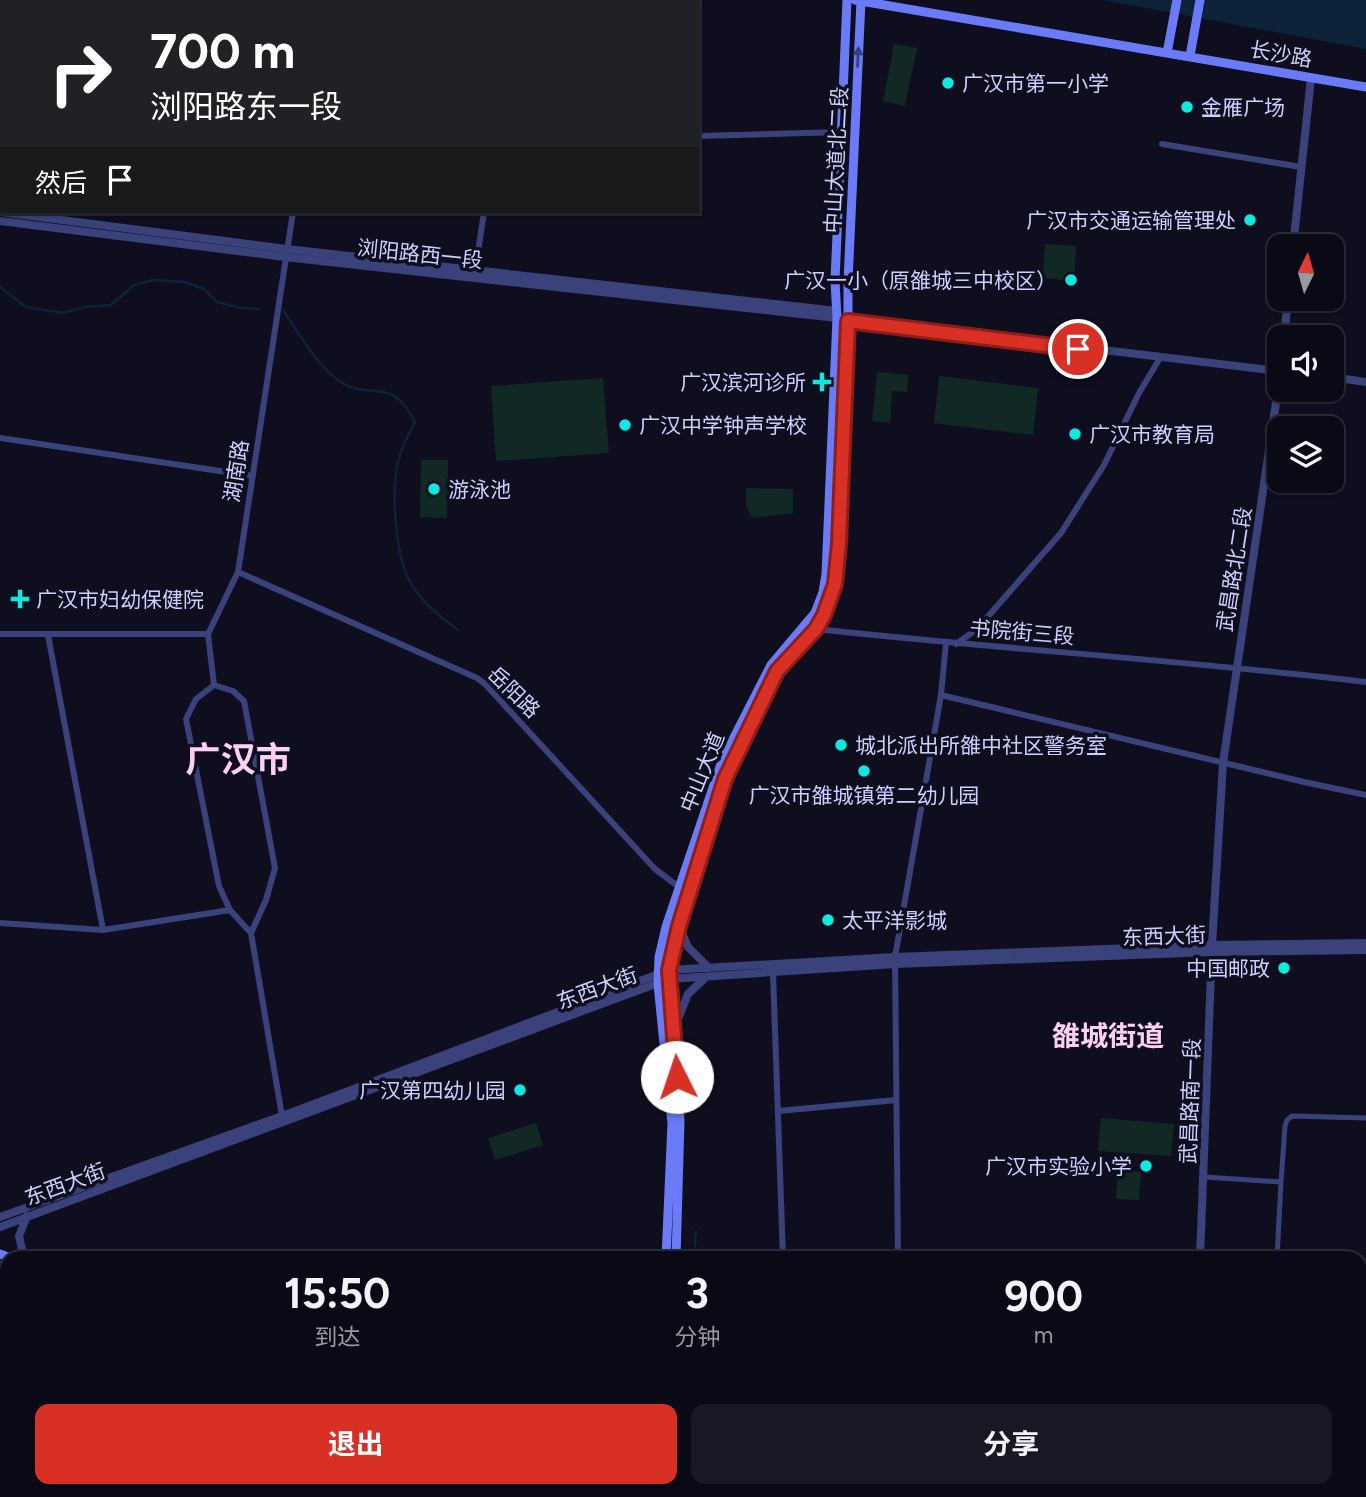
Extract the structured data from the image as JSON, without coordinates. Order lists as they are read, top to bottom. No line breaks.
{"streets":{"main road":["长沙路","中山大道北二段","中山大道"],"street":["浏阳路西一段","湖南路","武昌路北二段","书院街三段","岳阳路","东西大街","武昌路南一段"]},"crossings":[["长沙路","中山大道北二段"],["中山大道北二段","浏阳路西一段"],["中山大道北二段","中山大道"],["浏阳路西一段","湖南路"],["浏阳路西一段","中山大道"],["湖南路","岳阳路"],["武昌路北二段","书院街三段"],["武昌路北二段","武昌路南一段"],["书院街三段","中山大道"],["岳阳路","中山大道"],["中山大道","东西大街"],["东西大街","武昌路南一段"]],"districts":["广汉市","雒城街道"],"places":{"other":["广汉市第一小学","金雁广场","广汉市交通运输管理处","广汉一小（原雒城三中校区）","广汉中学钟声学校","广汉市教育局","游泳池","城北派出所雒中社区警务室","广汉市雒城镇第二幼儿园","太平洋影城","中国邮政","广汉第四幼儿园","广汉市实验小学"],"health":["广汉滨河诊所","广汉市妇幼保健院"]},"north":"top","page":{"turn":["700 m","浏阳路东一段"],"then":"然后","eta":["15:50","到达","3","分钟","900","m"],"buttons":["退出","分享"]}}
